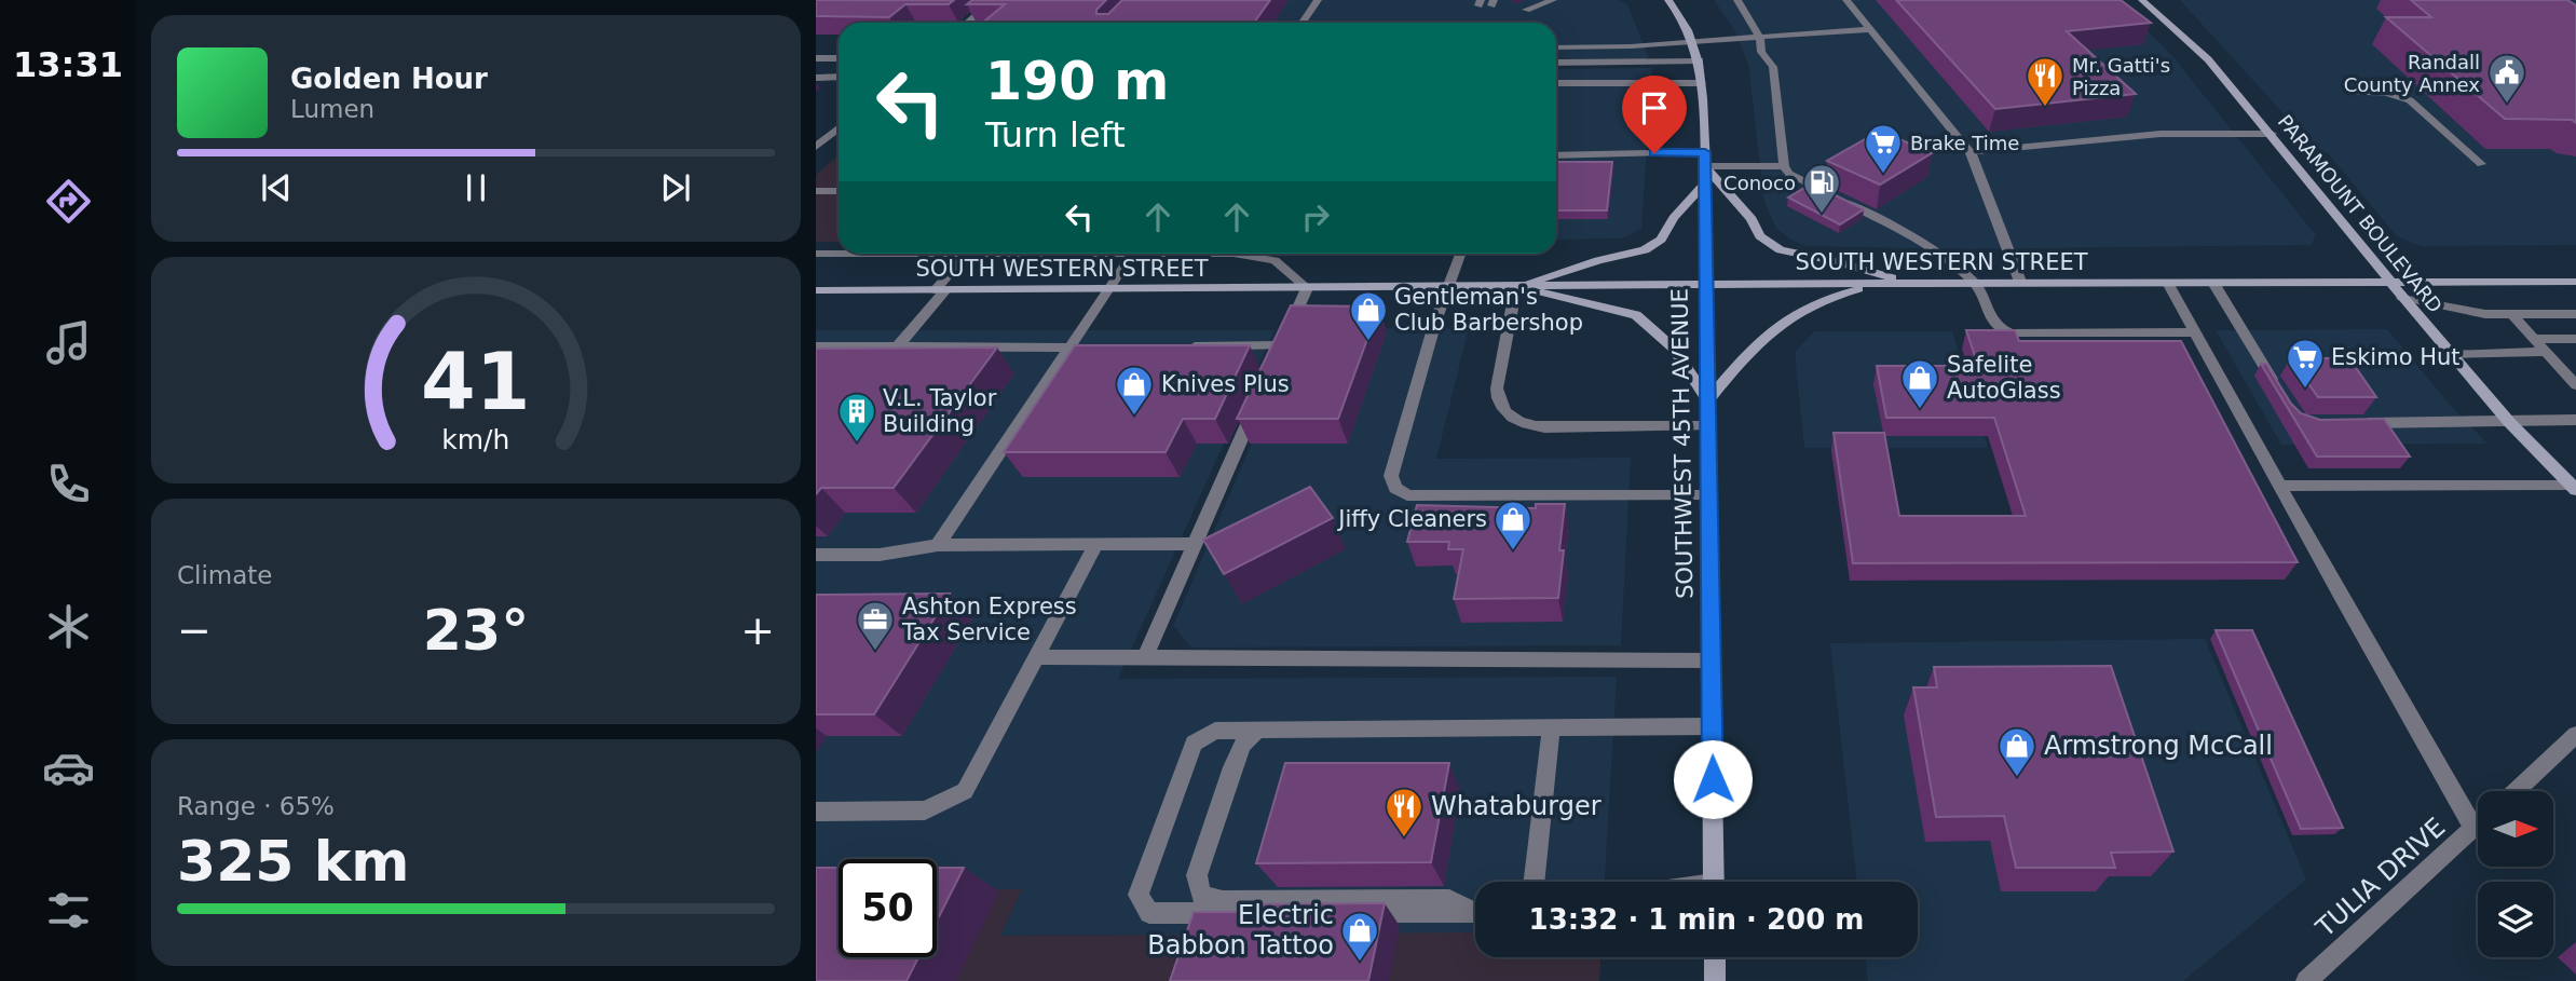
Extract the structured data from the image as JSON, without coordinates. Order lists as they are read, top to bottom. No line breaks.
{"streets":{"main road":["PARAMOUNT BOULEVARD","SOUTH WESTERN STREET","SOUTHWEST 45TH AVENUE"],"street":["TULIA DRIVE"]},"crossings":[["PARAMOUNT BOULEVARD","SOUTH WESTERN STREET"],["SOUTH WESTERN STREET","SOUTHWEST 45TH AVENUE"]],"places":{"public building":["Randall County Annex"],"restaurant":["Mr. Gatti's Pizza","Whataburger"],"supermarket":["Brake Time","Eskimo Hut"],"fuel station":["Conoco"],"shop":["Gentleman's Club Barbershop","Safelite AutoGlass","Knives Plus","Jiffy Cleaners","Armstrong McCall","Electric Babbon Tattoo"],"building":["V.L. Taylor Building"],"office":["Ashton Express Tax Service"]},"north":"right","page":{"tabs":"13:31","turn":["190 m","Turn left"],"song":["Golden Hour","Lumen"],"tile":["Climate",["Range · 65%","325 km"]],"heat":["−","23°","+"],"limit":"50","trip":"13:32 · 1 min · 200 m","gauge":["41","km/h"]}}
